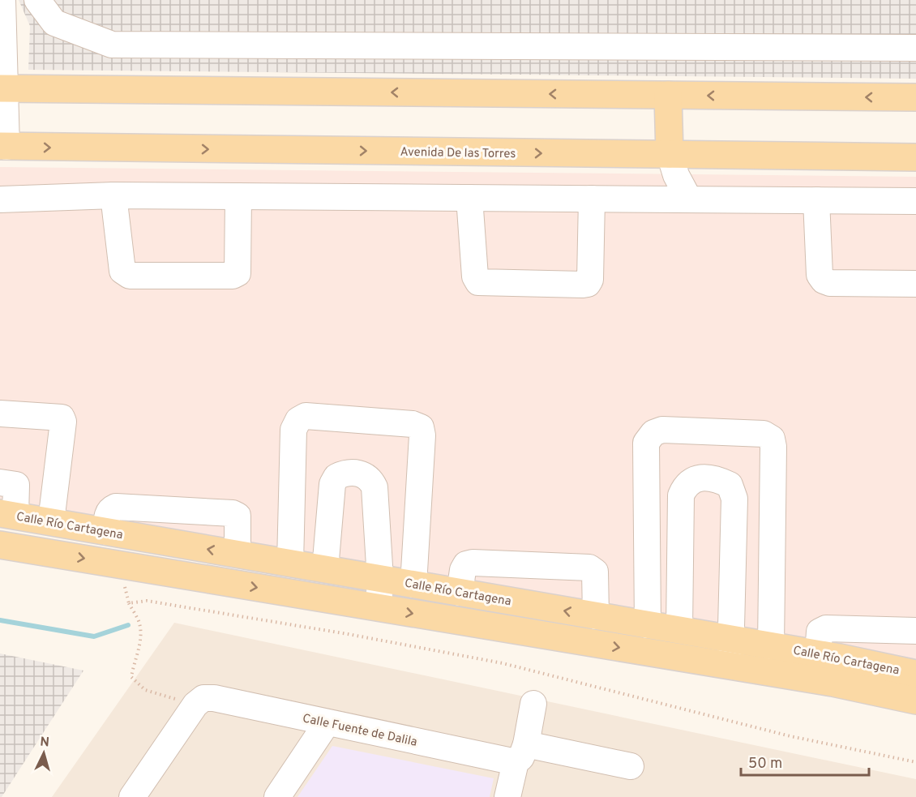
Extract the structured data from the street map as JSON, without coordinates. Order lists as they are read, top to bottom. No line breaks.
{"streets":{"main road":["Avenida De las Torres","Calle Río Cartagena"],"street":["Calle Fuente de Dalila"]},"scale_bar":"50 m","north":"top"}
